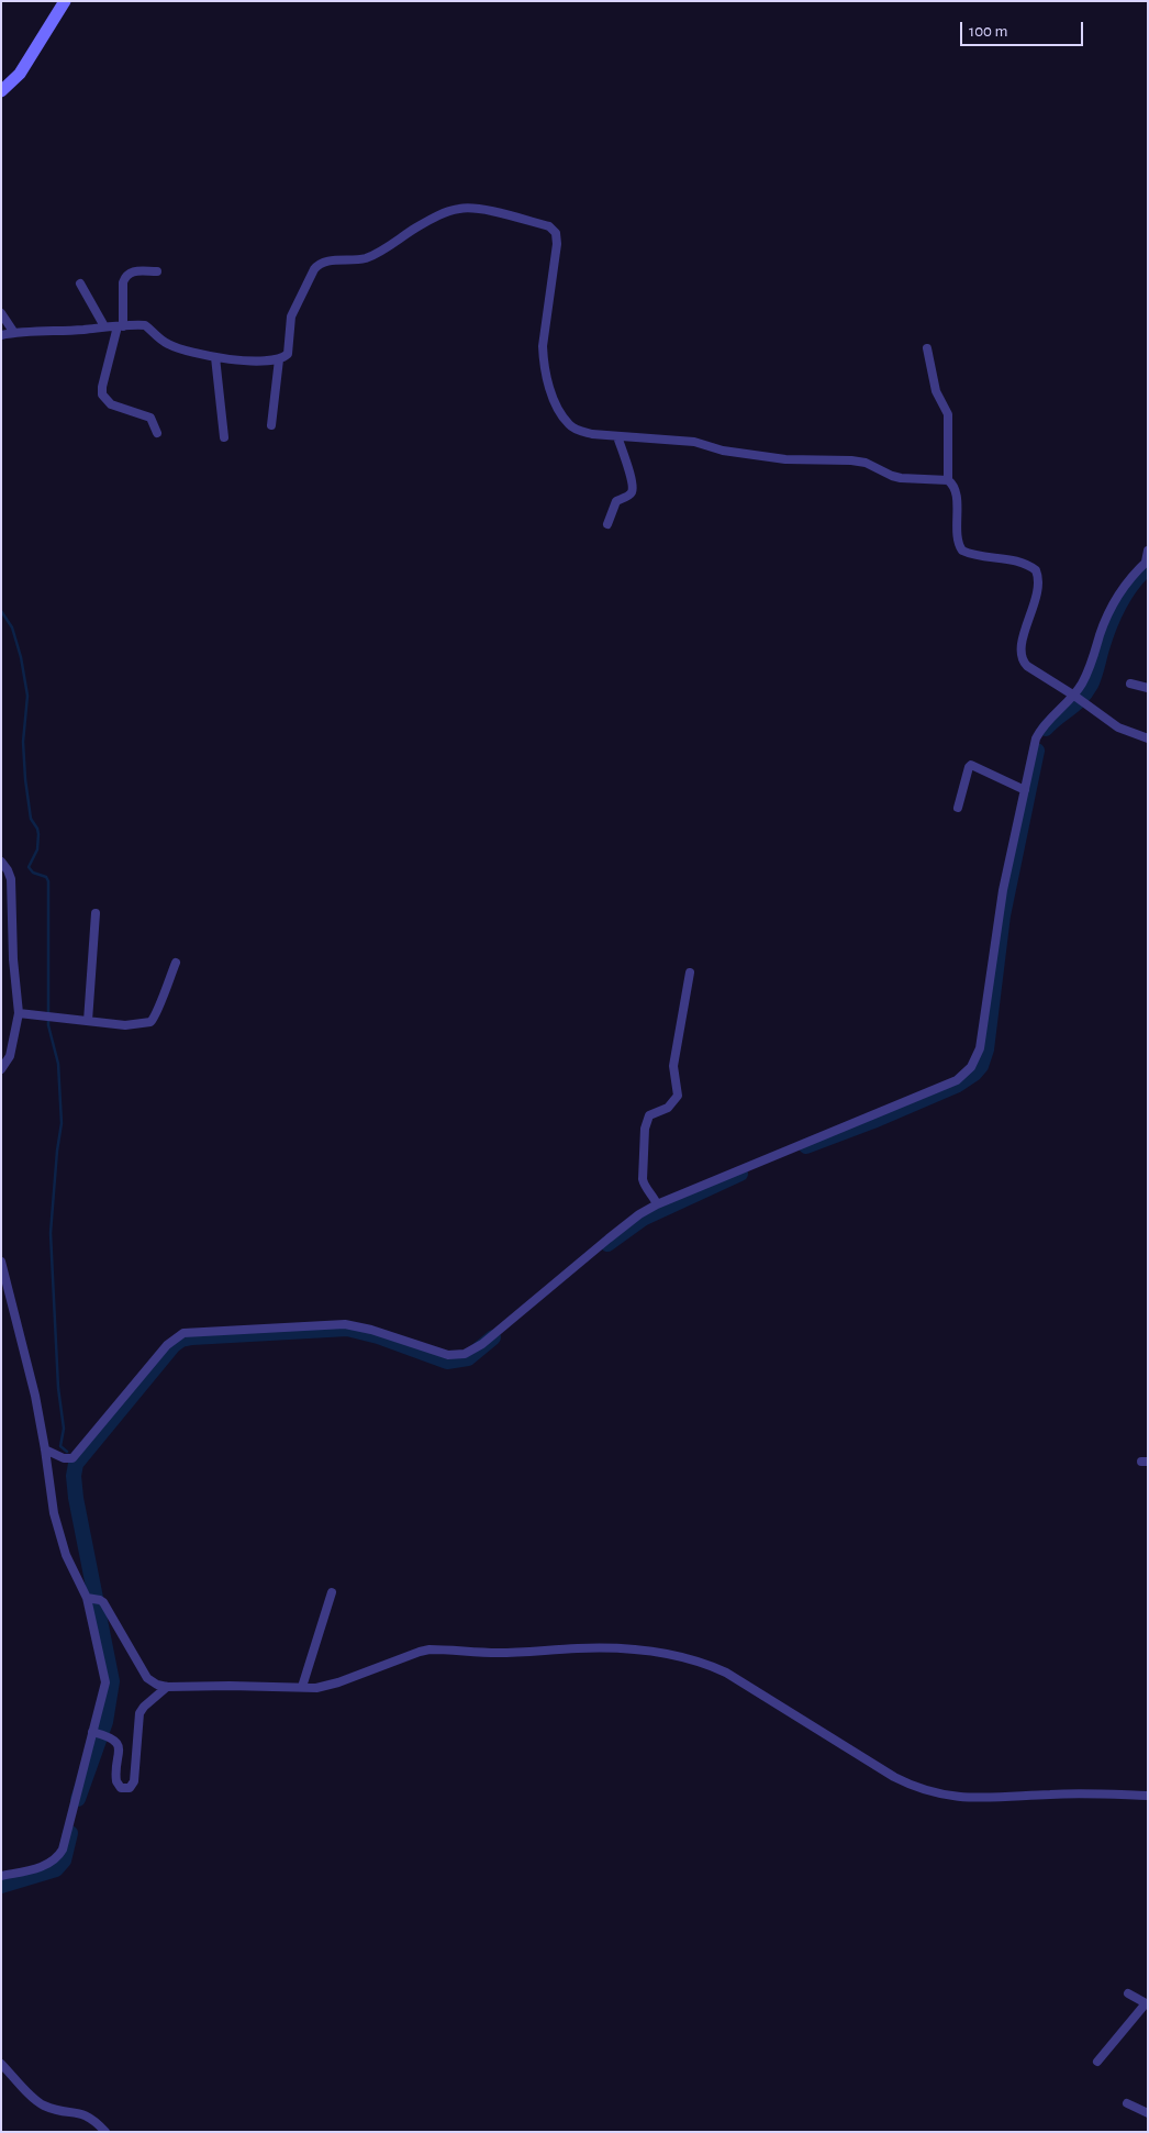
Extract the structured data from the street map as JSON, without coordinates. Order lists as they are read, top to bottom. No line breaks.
{"scale_bar":"100 m"}
